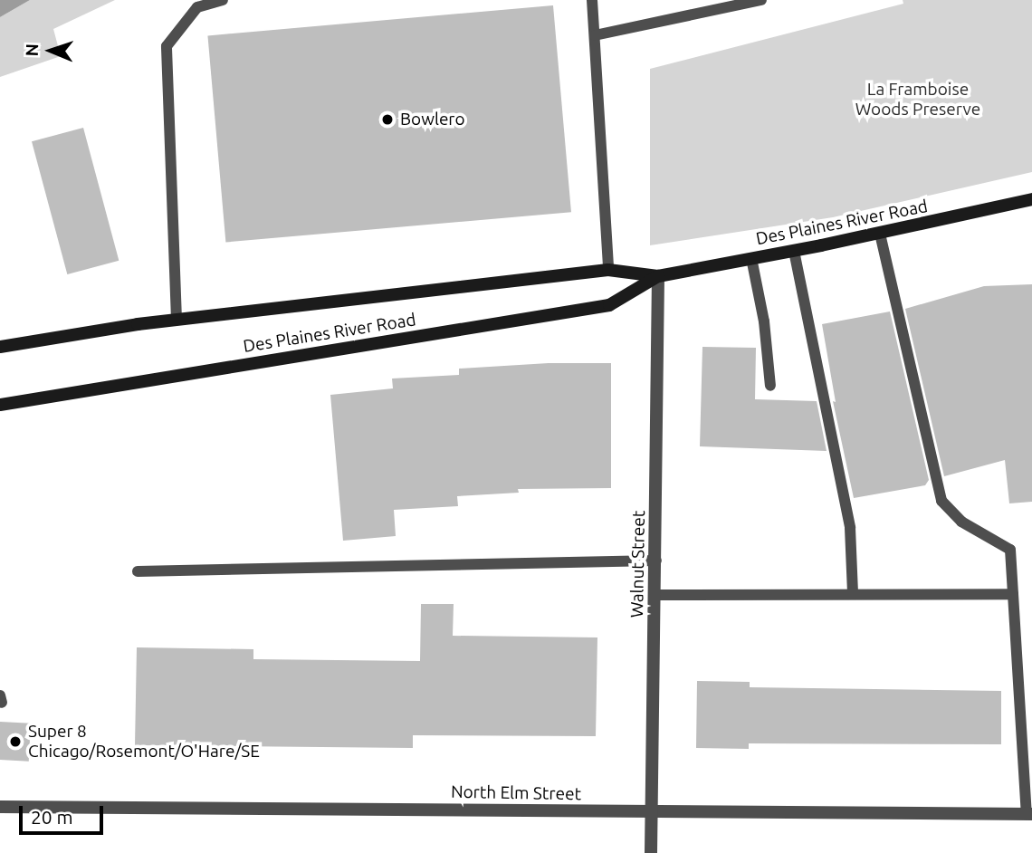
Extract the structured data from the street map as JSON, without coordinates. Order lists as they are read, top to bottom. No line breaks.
{"streets":{"main road":["Des Plaines River Road"],"street":["Walnut Street","North Elm Street"]},"crossings":[["Des Plaines River Road","Walnut Street"],["Walnut Street","North Elm Street"]],"parks":["La Framboise Woods Preserve"],"places":["Bowlero","Super 8 Chicago/Rosemont/O'Hare/SE"],"scale_bar":"20 m","north":"left"}
